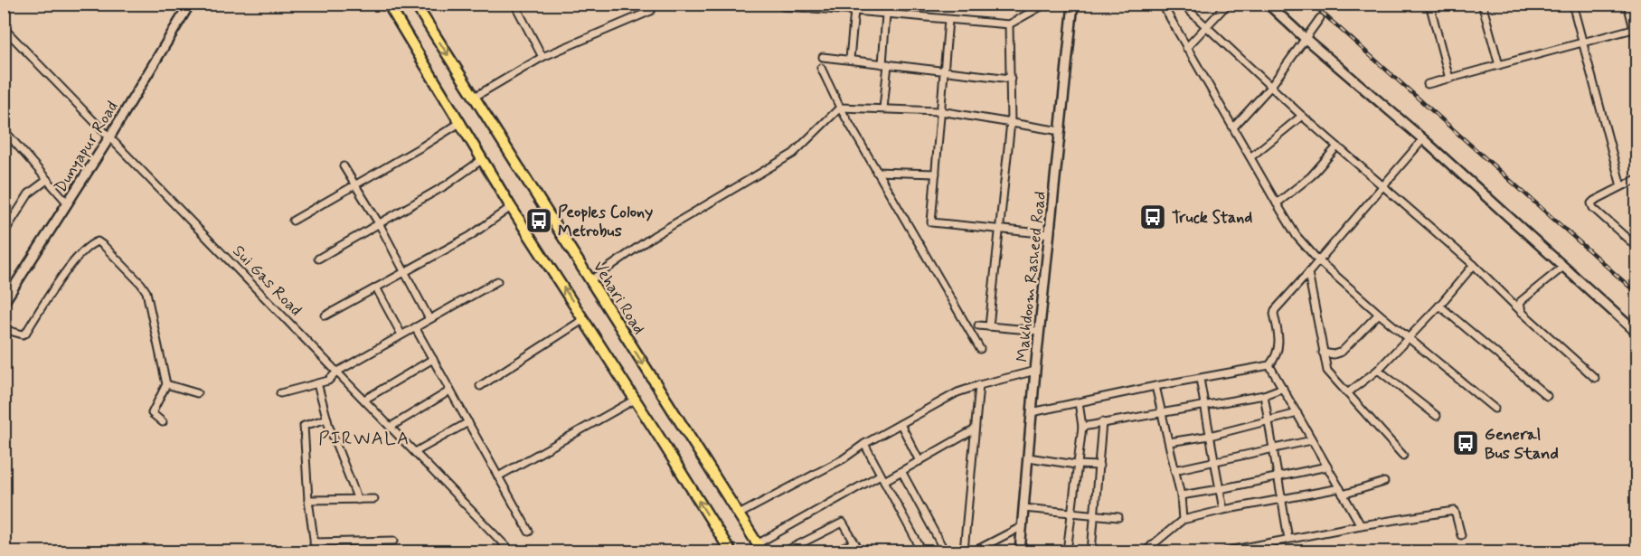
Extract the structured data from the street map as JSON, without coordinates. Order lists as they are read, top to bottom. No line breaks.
{"streets":{"main road":["Vehari Road"],"street":["Dunyapur Road","Makhdoom Rasheed Road","Sui Gas Road"]},"crossings":[["Dunyapur Road","Sui Gas Road"]],"districts":["PIRWALA"],"places":{"bus stop":["Truck Stand","Peoples Colony Metrobus","General Bus Stand"]}}
